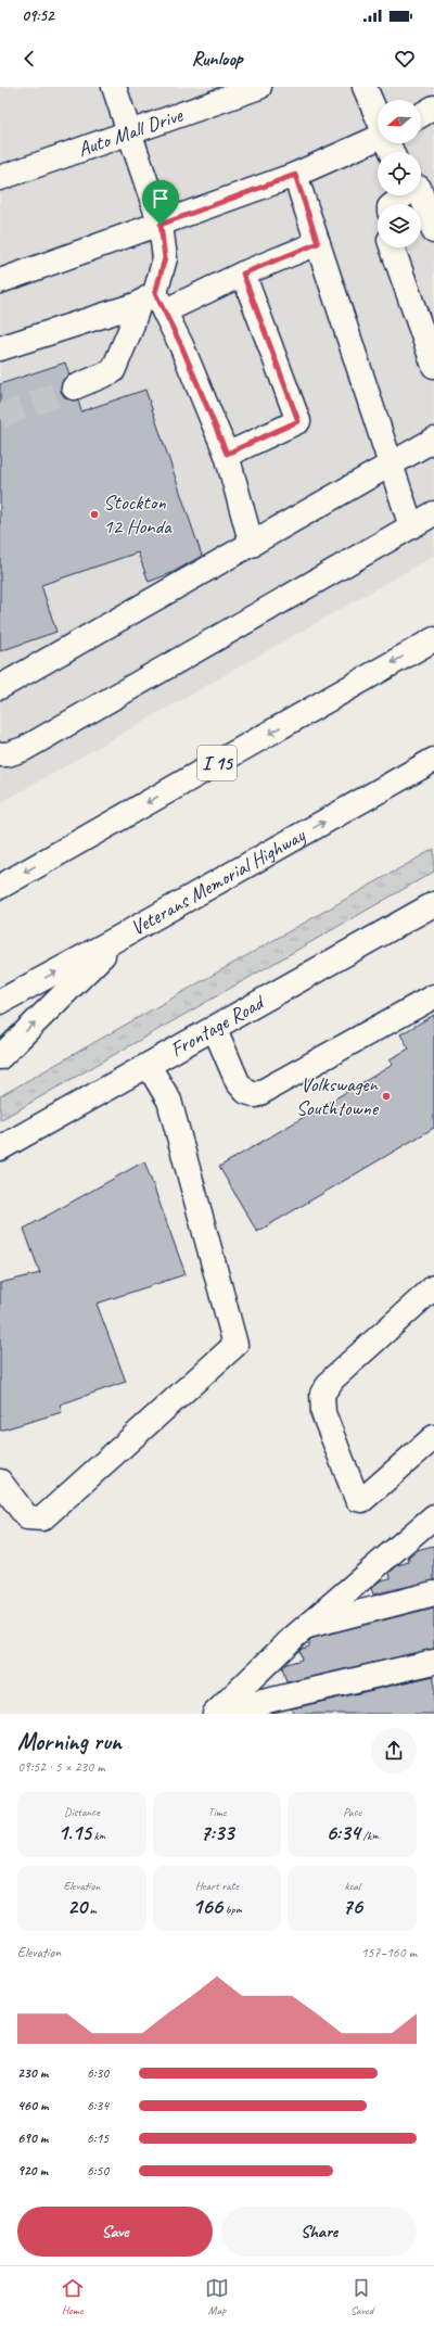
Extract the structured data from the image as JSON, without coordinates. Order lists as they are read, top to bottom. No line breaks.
{"streets":{"main road":["Auto Mall Drive","I 15","Veterans Memorial Highway","Frontage Road"]},"places":["Stockton 12 Honda","Volkswagen Southtowne"],"north":"left","page":{"status":"09:52","header":"Runloop","heading":["Morning run","09:52 · 5 × 230 m"],"stats":[["Distance","1.15 km"],["Time","7:33"],["Pace","6:34 /km"],["Elevation","20 m"],["Heart rate","166 bpm"],["kcal","76"]],"chart":["Elevation","157–160 m"],"list":[{"name":"230 m","note":"6:30"},{"name":"460 m","note":"6:34"},{"name":"690 m","note":"6:15"},{"name":"920 m","note":"6:50"}],"buttons":["Save","Share"],"tabs":["Home","Map","Saved"]}}
